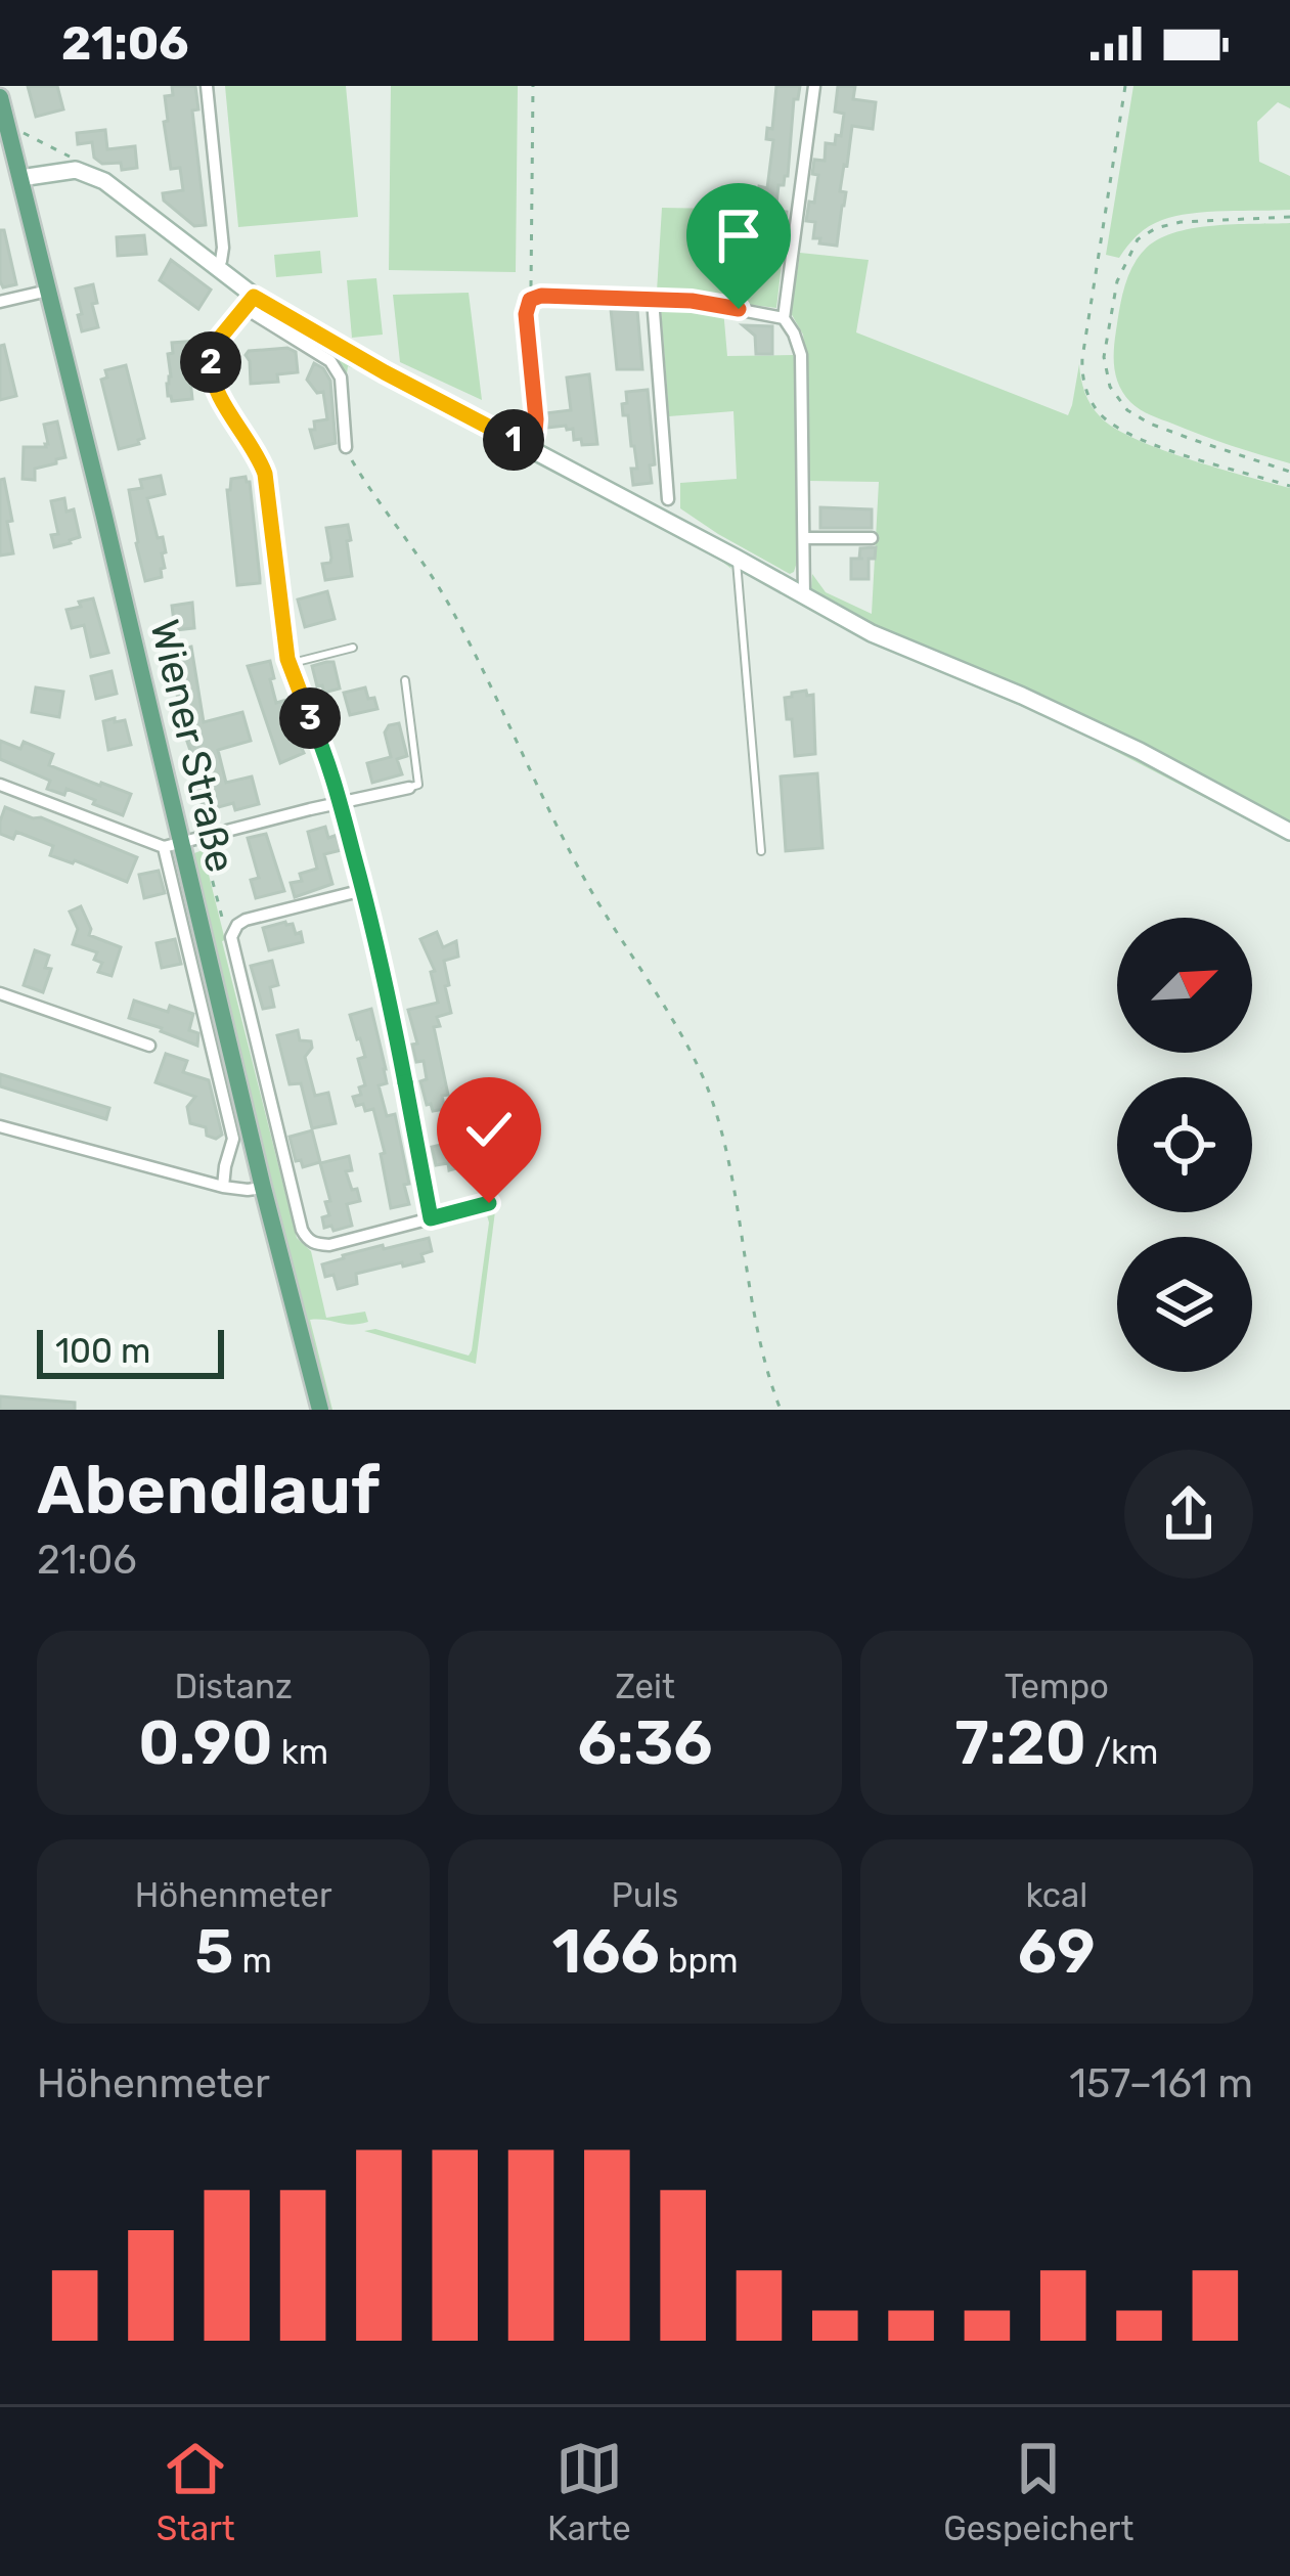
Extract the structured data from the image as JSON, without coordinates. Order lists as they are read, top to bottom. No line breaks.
{"streets":{"main road":["Wiener Straße"]},"scale_bar":"100 m","north":"top right","page":{"status":"21:06","pins":["2","1","3"],"scale":"100 m","heading":["Abendlauf","21:06"],"stats":[["Distanz","0.90 km"],["Zeit","6:36"],["Tempo","7:20 /km"],["Höhenmeter","5 m"],["Puls","166 bpm"],["kcal","69"]],"chart":["Höhenmeter","157–161 m"],"tabs":["Start","Karte","Gespeichert"]}}
